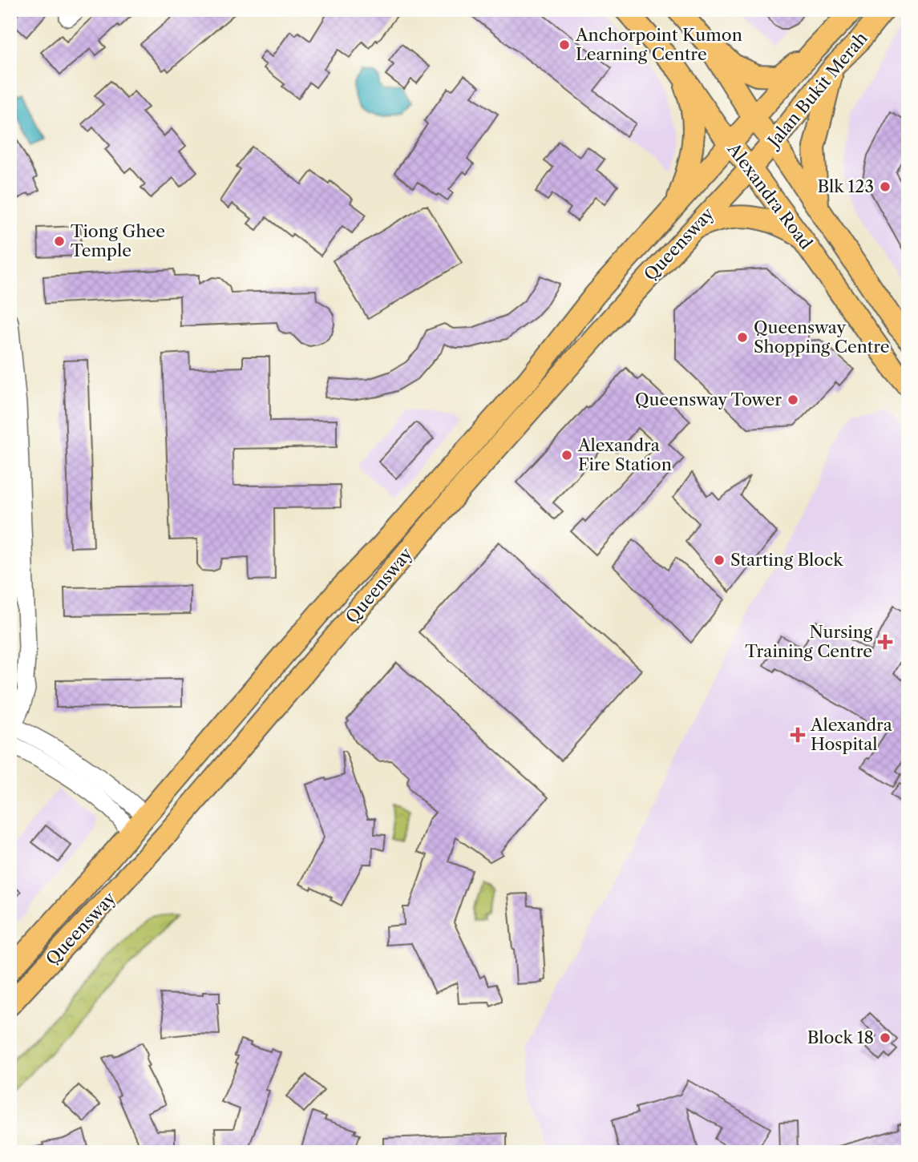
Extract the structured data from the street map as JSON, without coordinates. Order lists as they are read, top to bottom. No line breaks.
{"streets":{"main road":["Jalan Bukit Merah","Alexandra Road","Queensway"]},"crossings":[["Jalan Bukit Merah","Alexandra Road"],["Jalan Bukit Merah","Queensway"],["Alexandra Road","Queensway"]],"places":{"other":["Anchorpoint Kumon Learning Centre","Blk 123","Tiong Ghee Temple","Queensway Shopping Centre","Queensway Tower","Alexandra Fire Station","Starting Block","Block 18"],"health":["Nursing Training Centre","Alexandra Hospital"]}}
